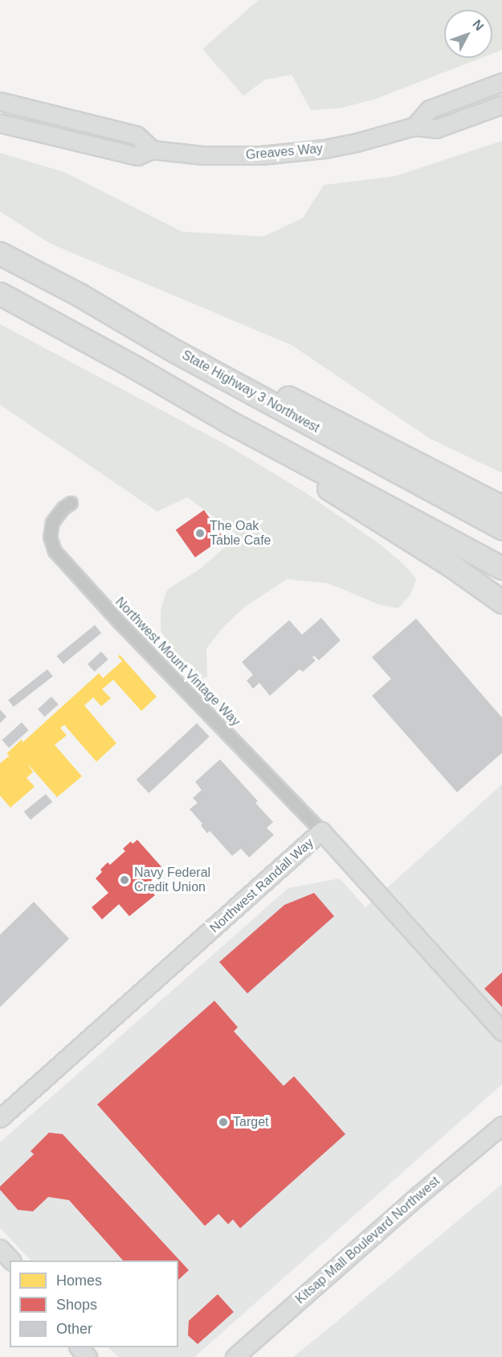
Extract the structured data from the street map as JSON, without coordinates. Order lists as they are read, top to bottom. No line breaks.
{"streets":{"highway":["State Highway 3 Northwest"],"main road":["Greaves Way","Northwest Randall Way","Kitsap Mall Boulevard Northwest"],"street":["Northwest Mount Vintage Way"]},"crossings":[["Northwest Mount Vintage Way","Northwest Randall Way"]],"places":["The Oak Table Cafe","Navy Federal Credit Union","Target"],"legend":["Homes","Shops","Other"],"north":"top right"}
